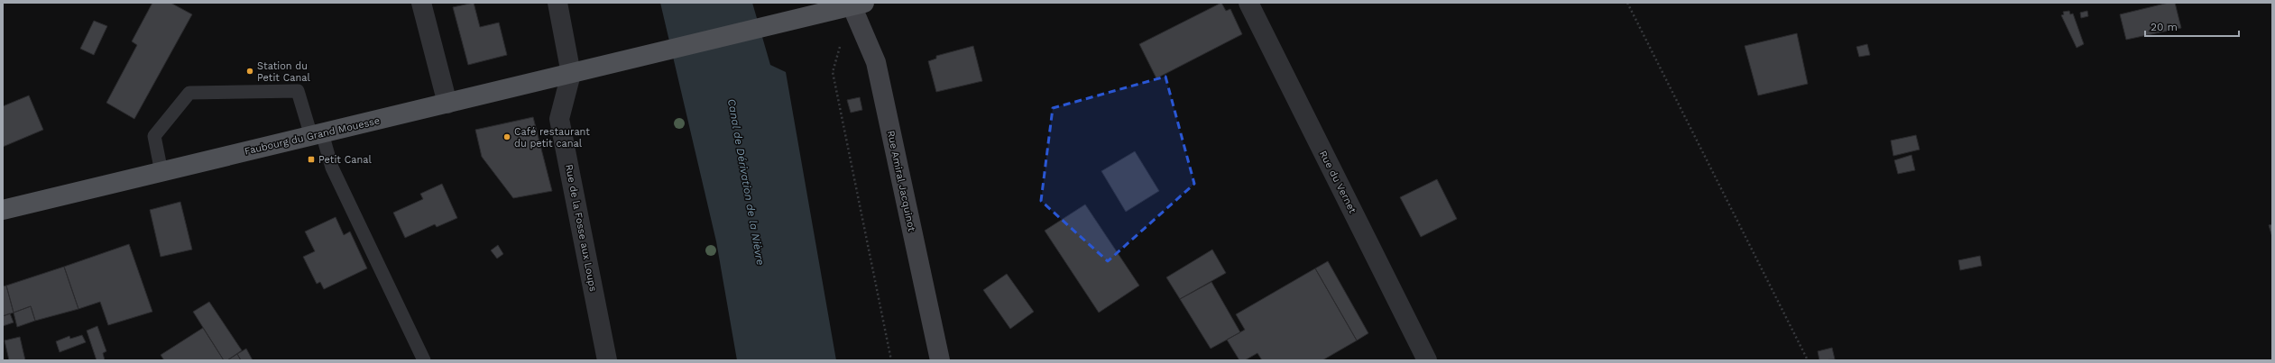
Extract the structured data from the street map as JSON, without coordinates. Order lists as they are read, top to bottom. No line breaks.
{"streets":{"main road":["Faubourg du Grand Mouesse","Rue Amiral Jacquinot"],"street":["Rue du Vernet","Rue de la Fosse aux Loups"]},"crossings":[["Faubourg du Grand Mouesse","Rue Amiral Jacquinot"],["Faubourg du Grand Mouesse","Rue de la Fosse aux Loups"]],"water":["Canal de Dérivation de la Nièvre"],"places":{"other":["Station du Petit Canal","Café restaurant du petit canal"],"transit":["Petit Canal"]},"scale_bar":"20 m"}
